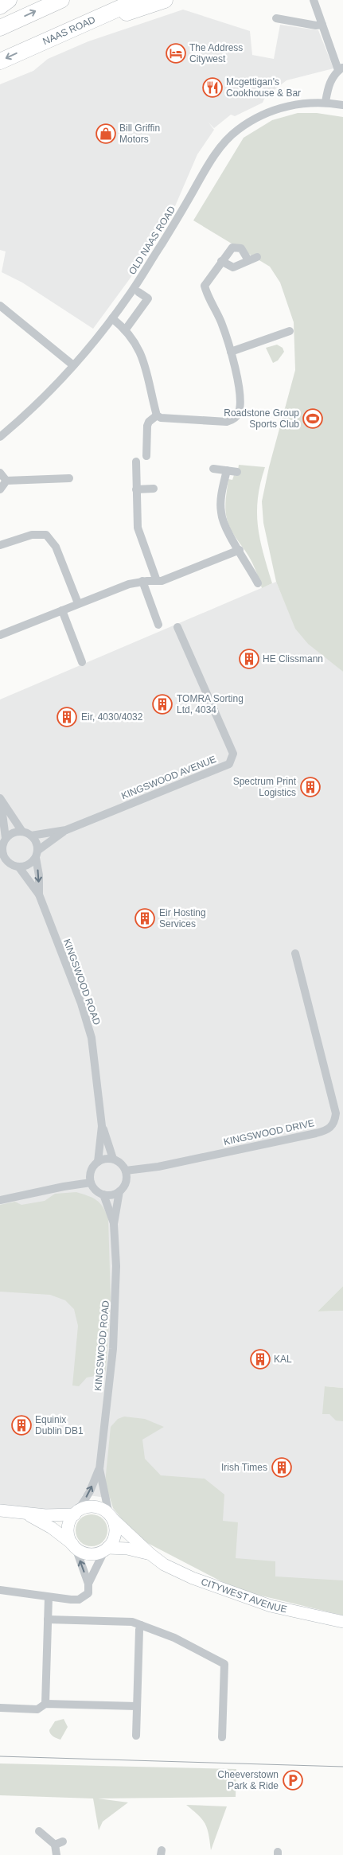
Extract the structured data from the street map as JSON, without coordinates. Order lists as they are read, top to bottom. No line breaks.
{"streets":{"highway":["NAAS ROAD"],"main road":["CITYWEST AVENUE"],"street":["OLD NAAS ROAD","KINGSWOOD AVENUE","KINGSWOOD ROAD","KINGSWOOD DRIVE"]},"crossings":[["KINGSWOOD AVENUE","KINGSWOOD ROAD"],["KINGSWOOD ROAD","KINGSWOOD DRIVE"],["KINGSWOOD ROAD","CITYWEST AVENUE"]],"places":{"hotel":["The Address Citywest"],"restaurant":["Mcgettigan's Cookhouse & Bar"],"shop":["Bill Griffin Motors"],"sports":["Roadstone Group Sports Club"],"building":["HE Clissmann","TOMRA Sorting Ltd, 4034","Eir, 4030/4032","Spectrum Print Logistics","Eir Hosting Services","KAL","Equinix Dublin DB1","Irish Times"],"parking":["Cheeverstown Park & Ride"]}}
